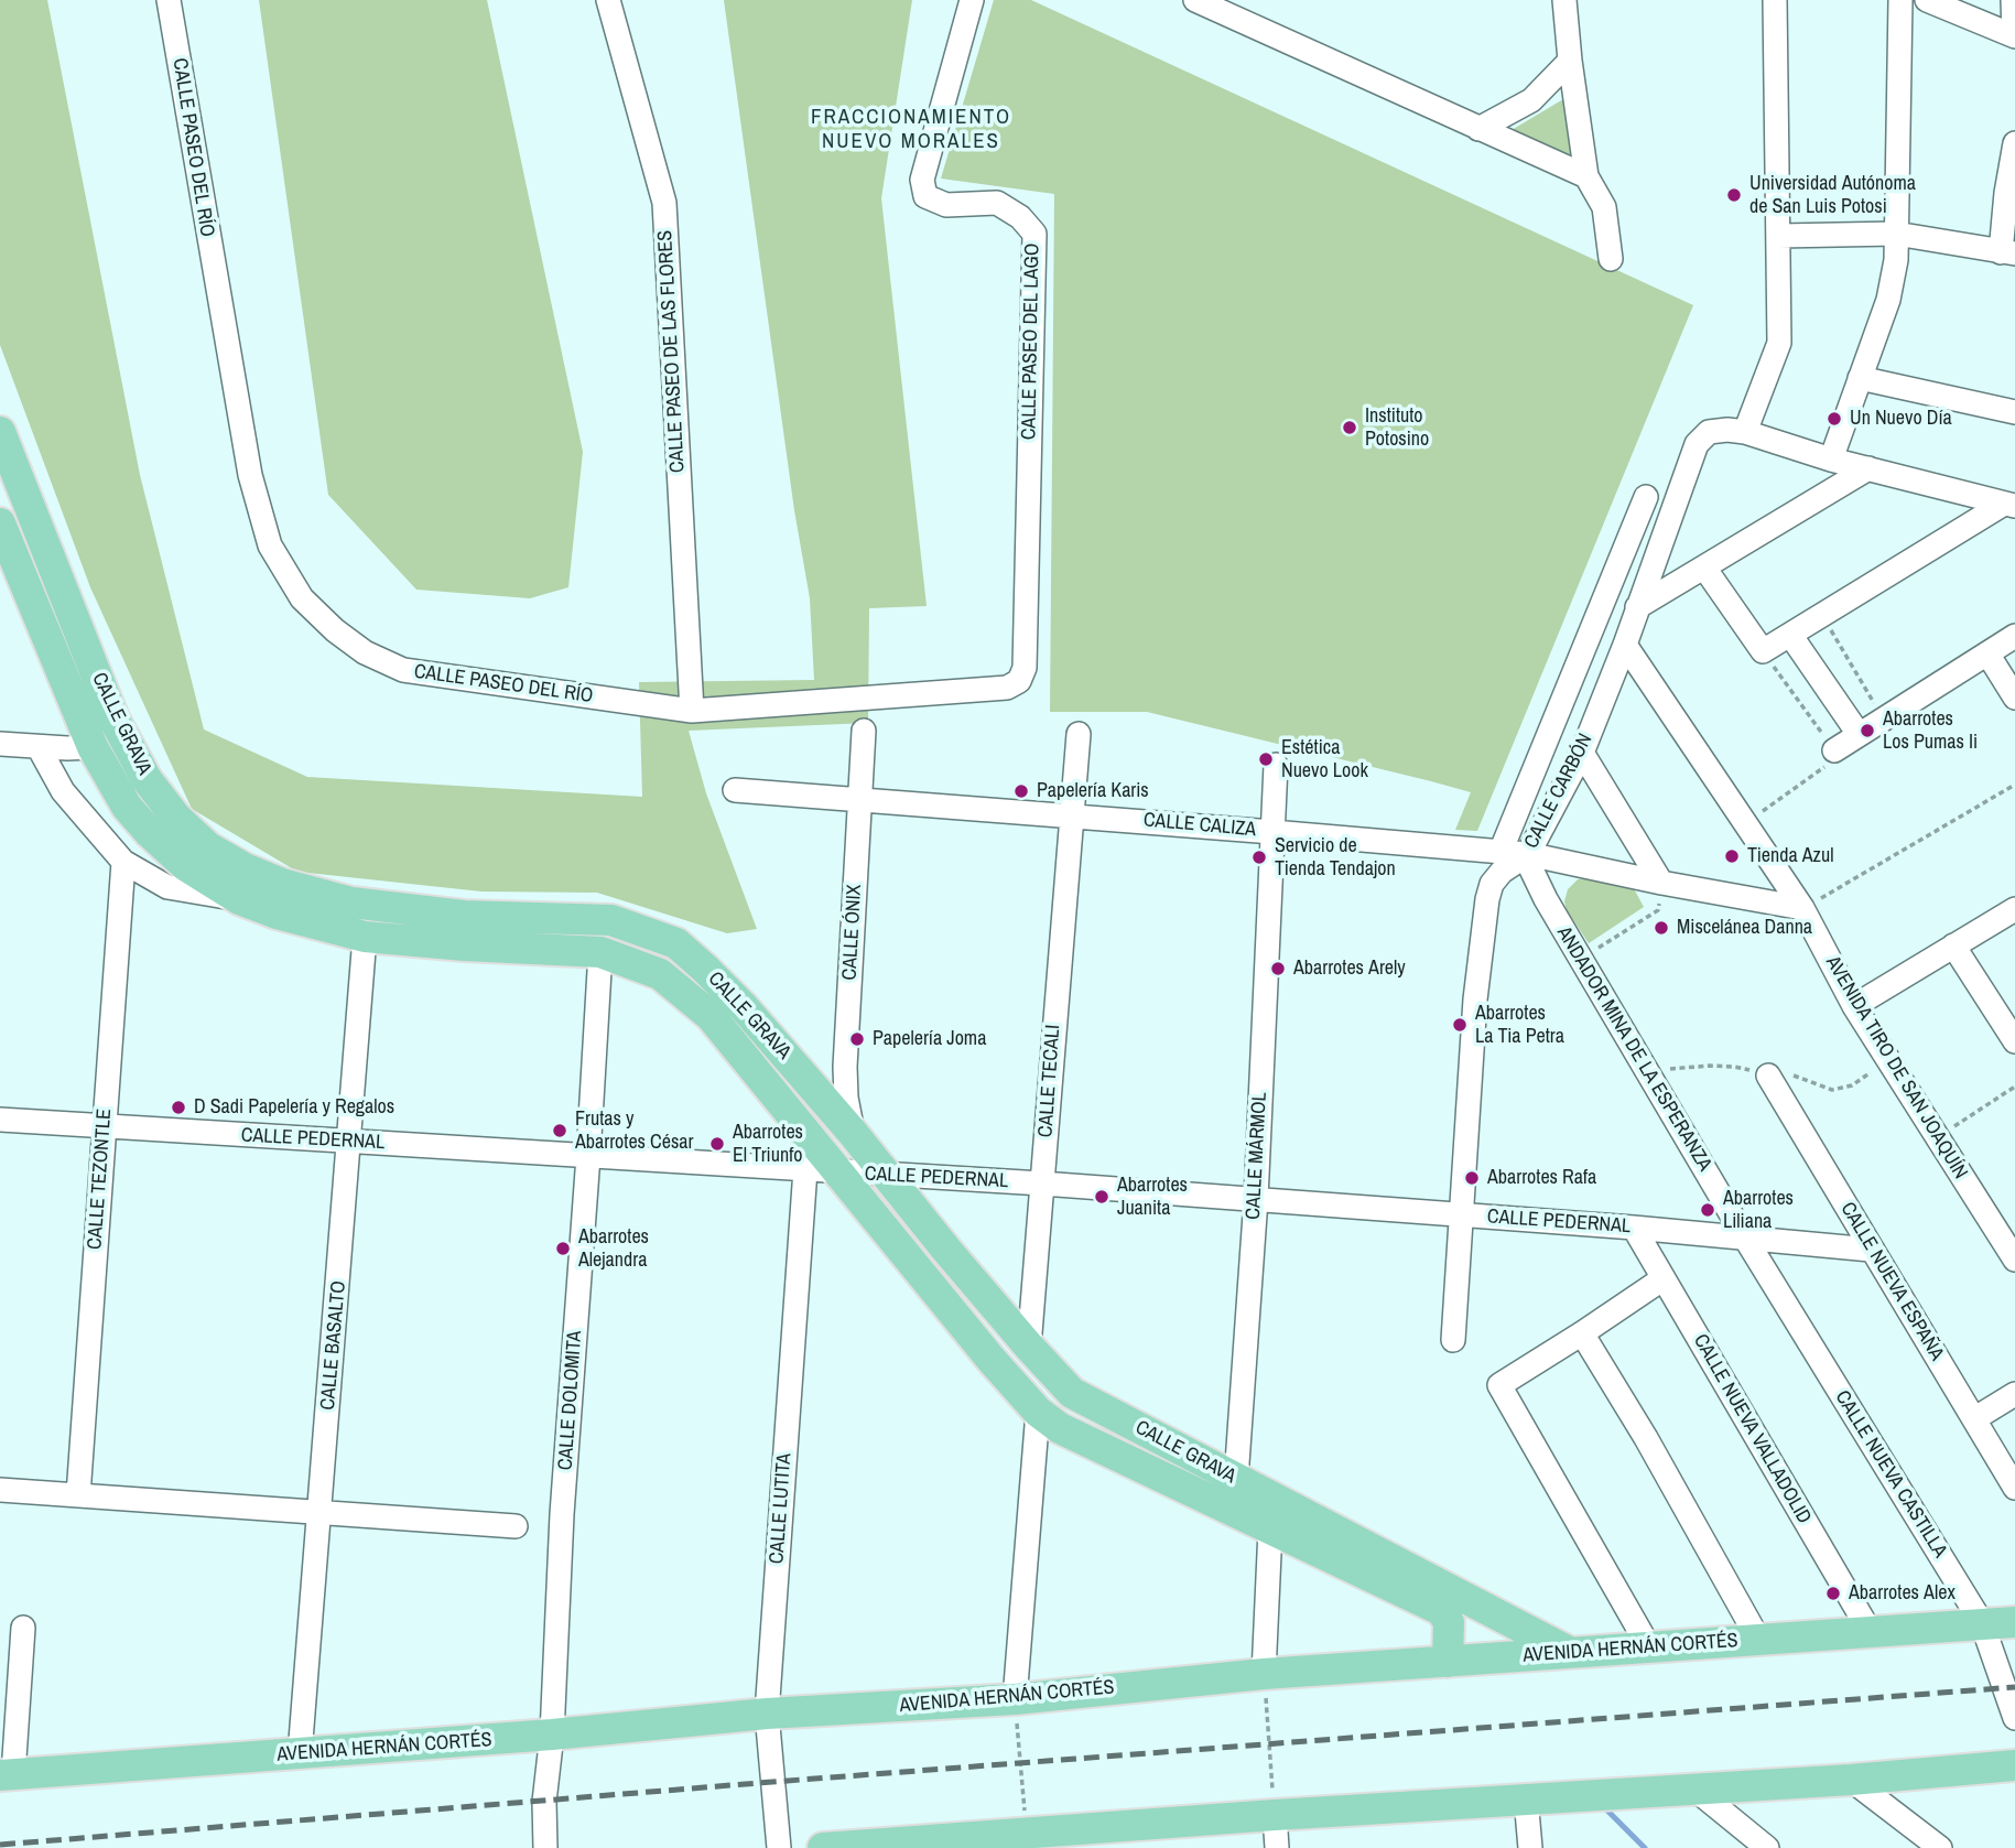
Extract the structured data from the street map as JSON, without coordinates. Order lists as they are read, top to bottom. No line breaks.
{"streets":{"main road":["CALLE GRAVA","AVENIDA HERNÁN CORTÉS"],"street":["CALLE PASEO DEL RÍO","CALLE PASEO DEL LAGO","CALLE PASEO DE LAS FLORES","CALLE CARBÓN","CALLE CALIZA","CALLE ÓNIX","ANDADOR MINA DE LA ESPERANZA","AVENIDA TIRO DE SAN JOAQUÍN","CALLE TECALI","CALLE PEDERNAL","CALLE MÁRMOL","CALLE TEZONTLE","CALLE NUEVA ESPAÑA","CALLE BASALTO","CALLE DOLOMITA","CALLE NUEVA VALLADOLID","CALLE NUEVA CASTILLA","CALLE LUTITA"]},"crossings":[["CALLE PASEO DEL RÍO","CALLE PASEO DEL LAGO"],["CALLE PASEO DEL RÍO","CALLE PASEO DE LAS FLORES"],["CALLE GRAVA","CALLE ÓNIX"],["CALLE GRAVA","CALLE TECALI"],["CALLE GRAVA","CALLE PEDERNAL"],["CALLE GRAVA","CALLE MÁRMOL"],["CALLE GRAVA","CALLE BASALTO"],["CALLE GRAVA","CALLE DOLOMITA"],["CALLE GRAVA","AVENIDA HERNÁN CORTÉS"],["CALLE CARBÓN","CALLE CALIZA"],["CALLE CARBÓN","ANDADOR MINA DE LA ESPERANZA"],["CALLE CARBÓN","AVENIDA TIRO DE SAN JOAQUÍN"],["CALLE CARBÓN","CALLE PEDERNAL"],["CALLE CALIZA","CALLE ÓNIX"],["CALLE CALIZA","ANDADOR MINA DE LA ESPERANZA"],["CALLE CALIZA","AVENIDA TIRO DE SAN JOAQUÍN"],["CALLE CALIZA","CALLE TECALI"],["CALLE CALIZA","CALLE MÁRMOL"],["ANDADOR MINA DE LA ESPERANZA","CALLE PEDERNAL"],["ANDADOR MINA DE LA ESPERANZA","CALLE NUEVA CASTILLA"],["CALLE TECALI","CALLE PEDERNAL"],["CALLE PEDERNAL","CALLE MÁRMOL"],["CALLE PEDERNAL","CALLE TEZONTLE"],["CALLE PEDERNAL","CALLE NUEVA ESPAÑA"],["CALLE PEDERNAL","CALLE BASALTO"],["CALLE PEDERNAL","CALLE DOLOMITA"],["CALLE PEDERNAL","CALLE NUEVA VALLADOLID"],["CALLE PEDERNAL","CALLE NUEVA CASTILLA"],["CALLE PEDERNAL","CALLE LUTITA"],["CALLE BASALTO","AVENIDA HERNÁN CORTÉS"],["CALLE DOLOMITA","AVENIDA HERNÁN CORTÉS"],["CALLE NUEVA VALLADOLID","AVENIDA HERNÁN CORTÉS"],["CALLE NUEVA CASTILLA","AVENIDA HERNÁN CORTÉS"],["CALLE LUTITA","AVENIDA HERNÁN CORTÉS"]],"districts":["FRACCIONAMIENTO NUEVO MORALES"],"places":["Universidad Autónoma de San Luis Potosi","Un Nuevo Día","Instituto Potosino","Abarrotes Los Pumas Ii","Estética Nuevo Look","Papelería Karis","Tienda Azul","Servicio de Tienda Tendajon","Miscelánea Danna","Abarrotes Arely","Abarrotes La Tia Petra","Papelería Joma","D Sadi Papelería y Regalos","Frutas y Abarrotes César","Abarrotes El Triunfo","Abarrotes Rafa","Abarrotes Juanita","Abarrotes Liliana","Abarrotes Alejandra","Abarrotes Alex"]}
